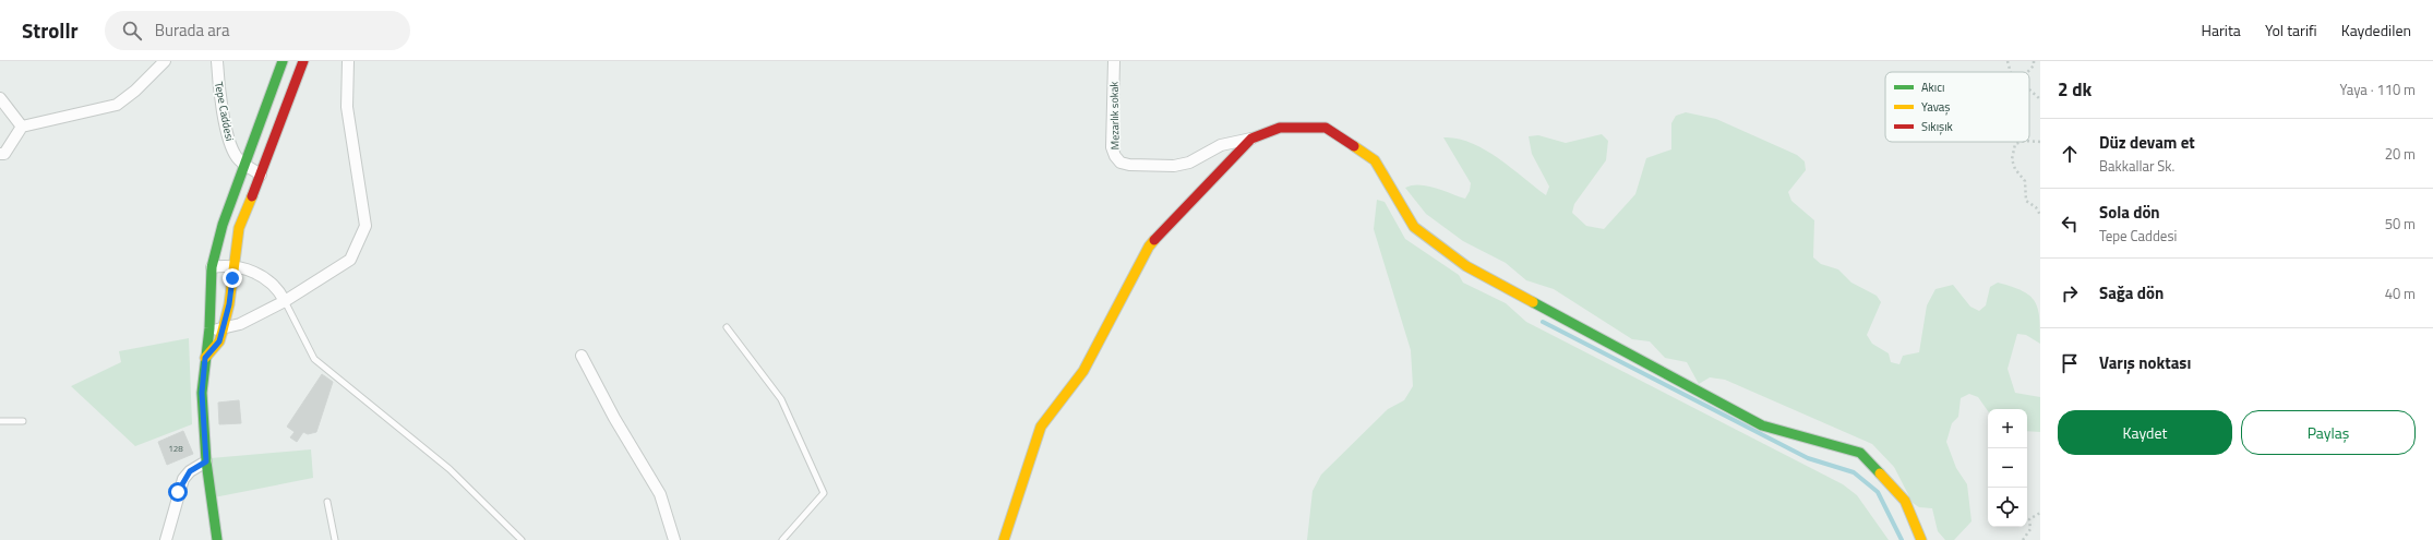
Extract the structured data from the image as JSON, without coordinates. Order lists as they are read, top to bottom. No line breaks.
{"streets":{"street":["Tepe Caddesi","Mezarlık sokak"]},"house_numbers":["128"],"legend":["Akıcı","Yavaş","Sıkışık"],"page":{"header":"Strollr","search":"Burada ara","nav":["Harita","Yol tarifi","Kaydedilen"],"heading":["2 dk","Yaya · 110 m"],"list":[["Düz devam et","Bakkallar Sk.","20 m"],["Sola dön","Tepe Caddesi","50 m"],["Sağa dön","40 m"],"Varış noktası"],"buttons":["Kaydet","Paylaş"],"map_buttons":["+","−"]}}
